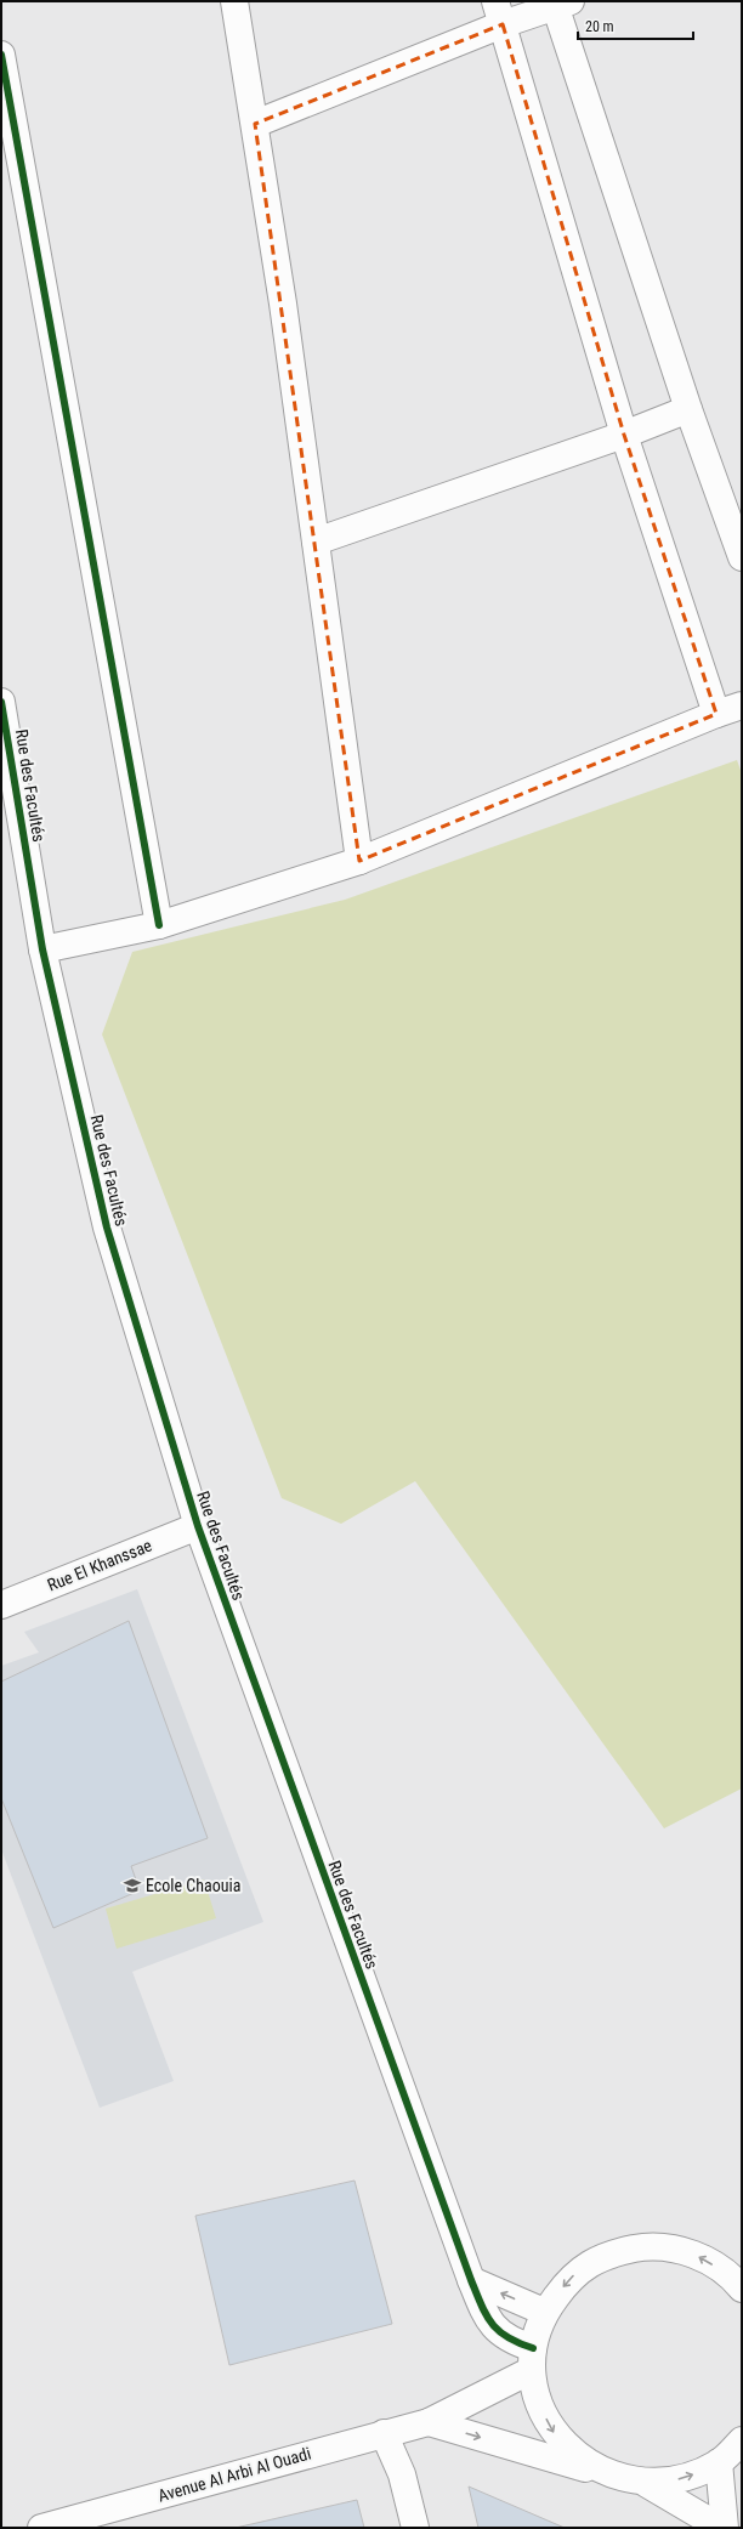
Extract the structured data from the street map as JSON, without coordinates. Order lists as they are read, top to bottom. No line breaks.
{"streets":{"street":["Rue des Facultés","Rue El Khanssae","Avenue Al Arbi Al Ouadi"]},"crossings":[["Rue des Facultés","Rue El Khanssae"],["Rue des Facultés","Avenue Al Arbi Al Ouadi"]],"places":{"school or university":["Ecole Chaouia"]},"scale_bar":"20 m"}
